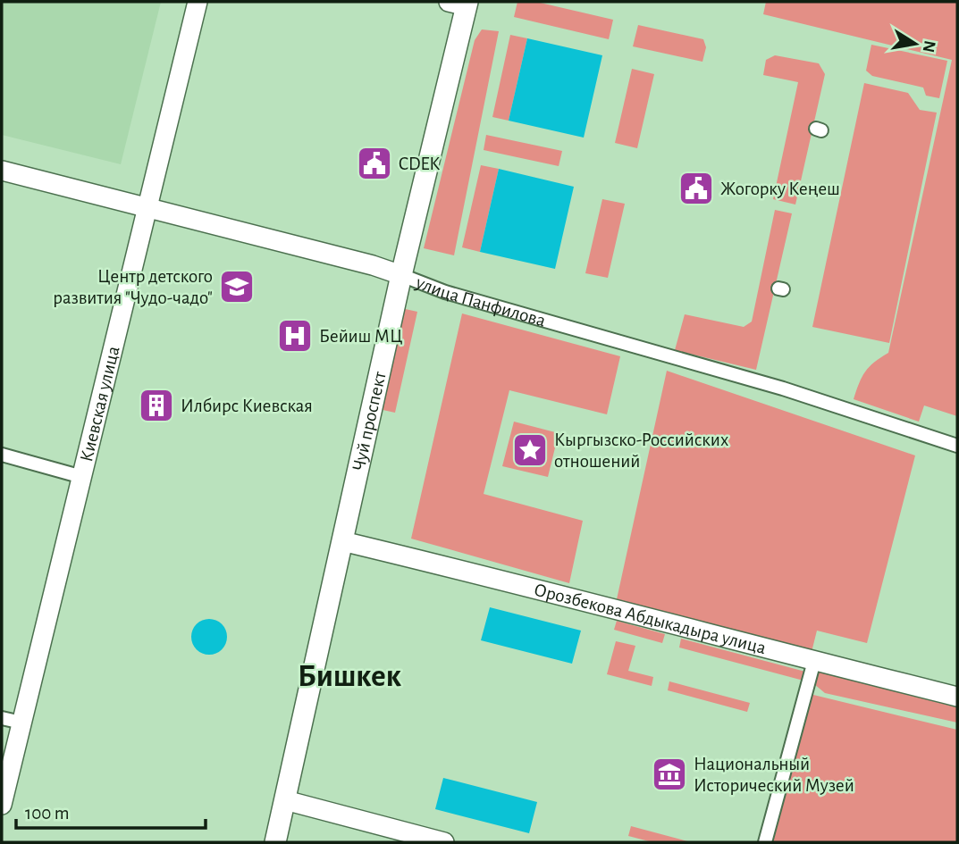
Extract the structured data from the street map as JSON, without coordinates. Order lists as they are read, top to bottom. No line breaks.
{"streets":{"main road":["Чуй проспект"],"street":["улица Панфилова","Киевская улица","Орозбекова Абдыкадыра улица"]},"crossings":[["улица Панфилова","Киевская улица"],["улица Панфилова","Чуй проспект"],["Чуй проспект","Орозбекова Абдыкадыра улица"]],"districts":["Бишкек"],"places":{"public building":["CDEK","Жогорку Кеңеш"],"school or university":["Центр детского развития \"Чудо-чадо\""],"hospital":["Бейиш МЦ"],"building":["Илбирс Киевская"],"place":["Кыргызско-Российских отношений"],"museum":["Национальный Исторический Музей"]},"scale_bar":"100 m","north":"right"}
